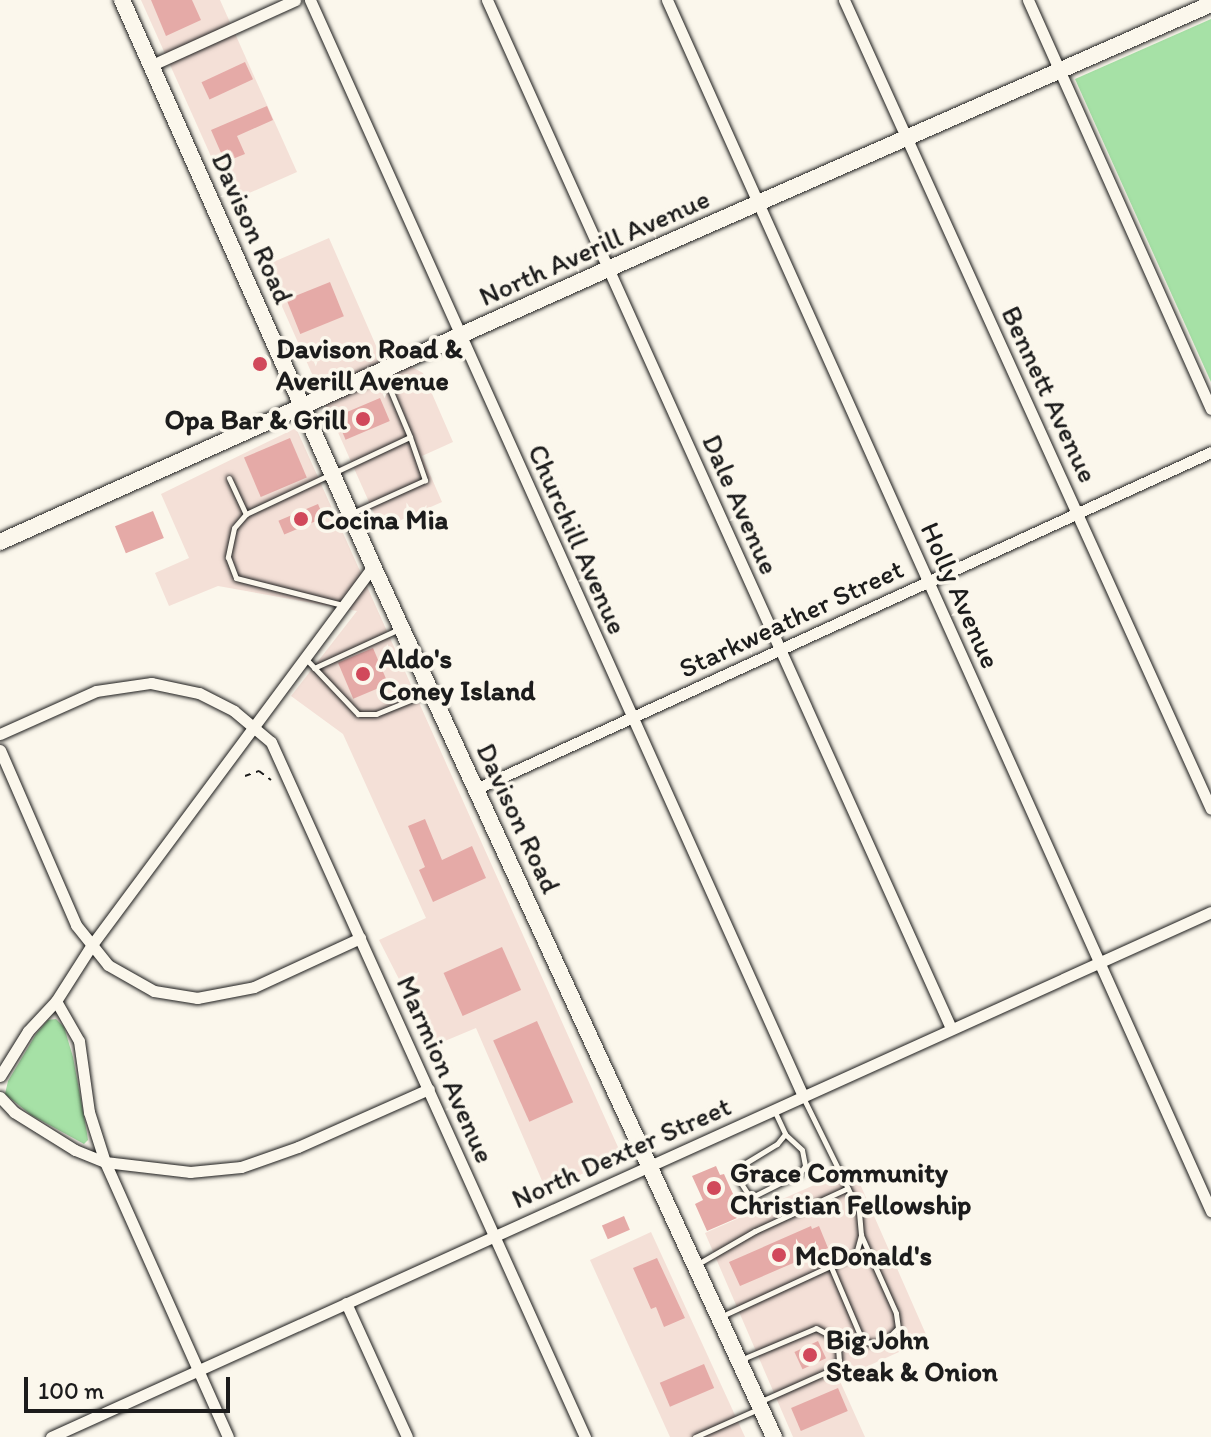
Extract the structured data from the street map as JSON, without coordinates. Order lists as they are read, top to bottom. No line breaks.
{"streets":{"main road":["Davison Road","North Averill Avenue"],"street":["Bennett Avenue","Dale Avenue","Churchill Avenue","Holly Avenue","Starkweather Street","Marmion Avenue","North Dexter Street"]},"crossings":[["Davison Road","North Averill Avenue"],["Davison Road","Starkweather Street"],["Davison Road","North Dexter Street"],["North Averill Avenue","Bennett Avenue"],["North Averill Avenue","Dale Avenue"],["North Averill Avenue","Churchill Avenue"],["North Averill Avenue","Holly Avenue"],["Bennett Avenue","Starkweather Street"],["Dale Avenue","Starkweather Street"],["Dale Avenue","North Dexter Street"],["Churchill Avenue","Starkweather Street"],["Churchill Avenue","North Dexter Street"],["Holly Avenue","Starkweather Street"],["Holly Avenue","North Dexter Street"],["Marmion Avenue","North Dexter Street"]],"places":["Davison Road & Averill Avenue","Opa Bar & Grill","Cocina Mia","Aldo's Coney Island","Grace Community Christian Fellowship","McDonald's","Big John Steak & Onion"],"scale_bar":"100 m"}
